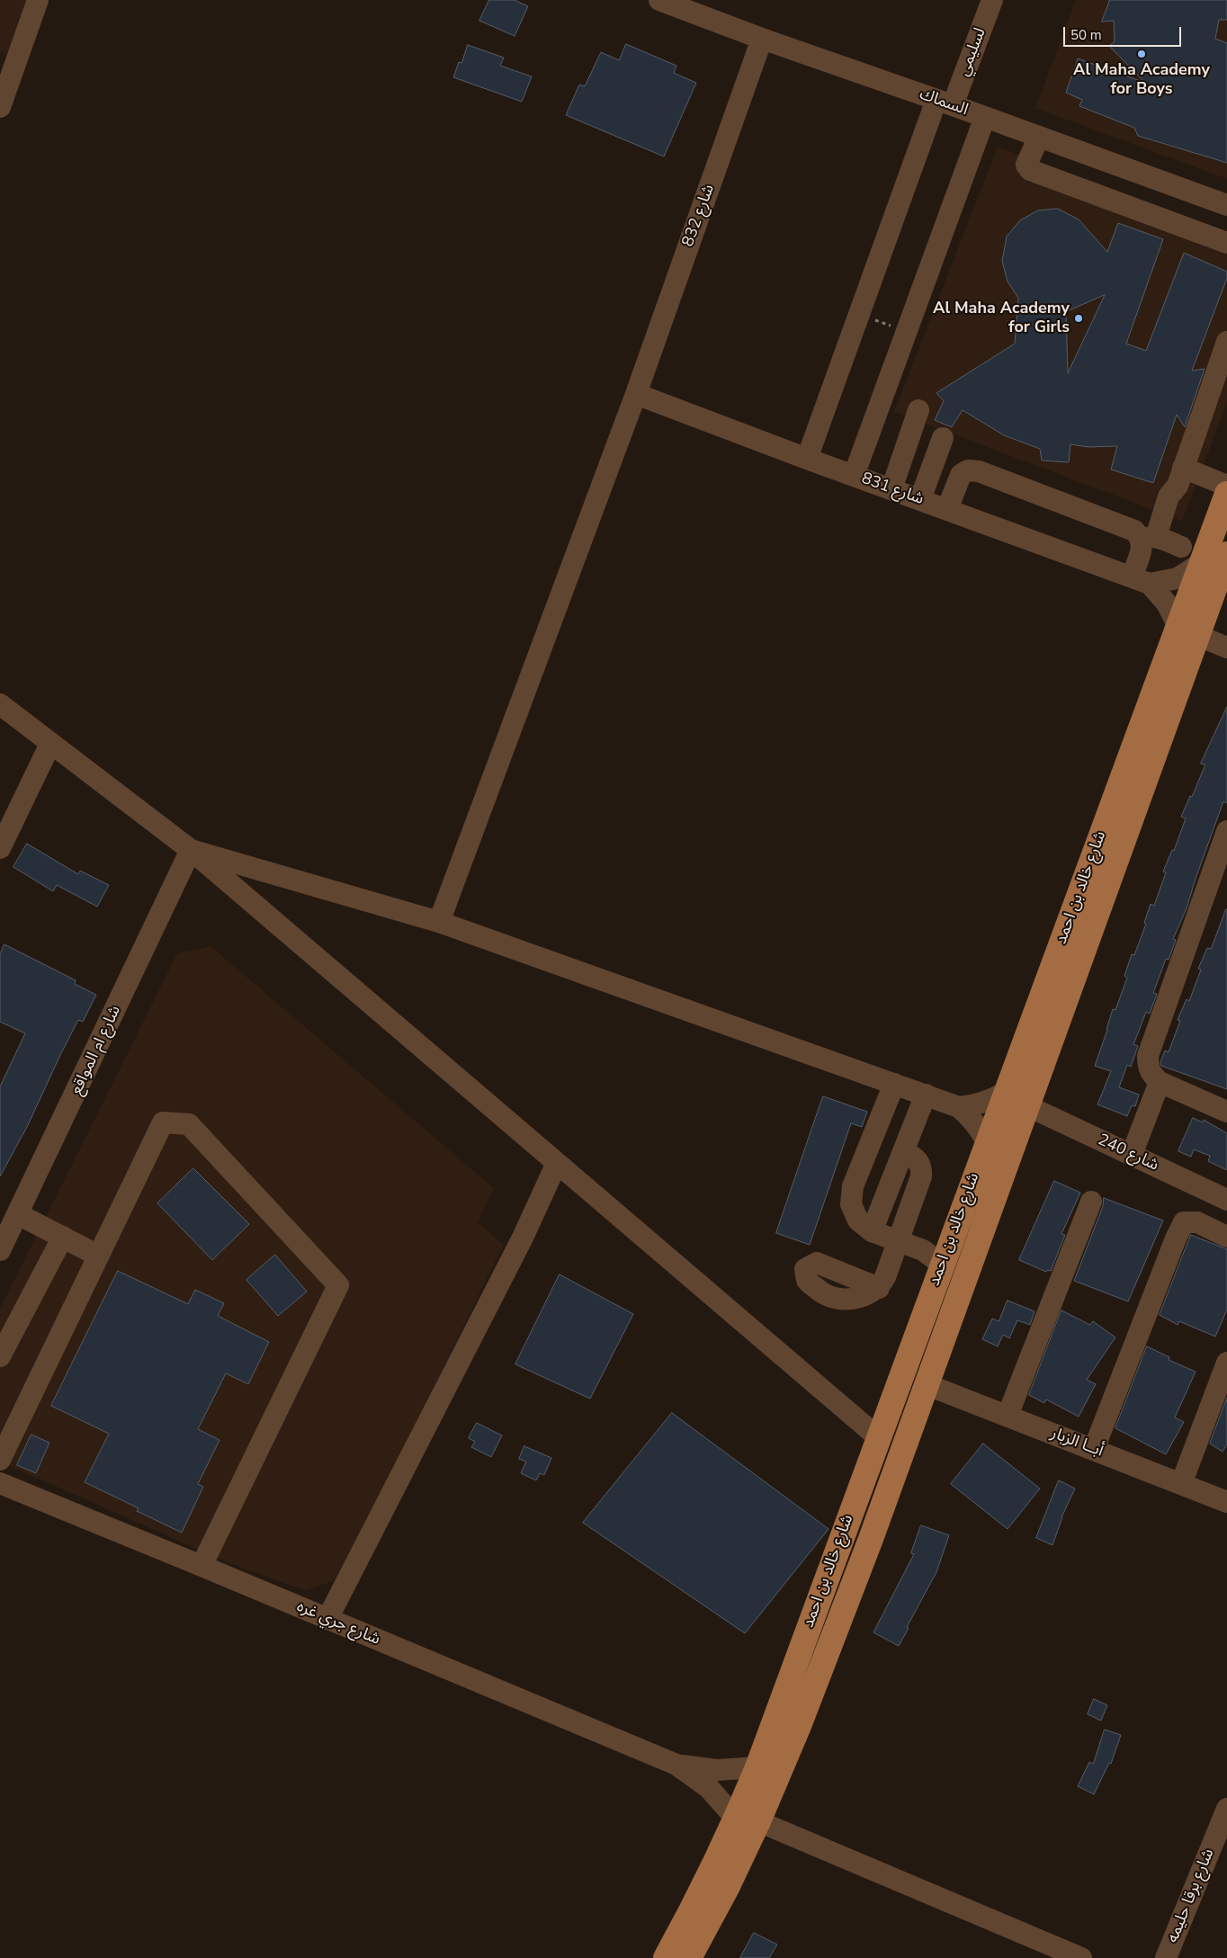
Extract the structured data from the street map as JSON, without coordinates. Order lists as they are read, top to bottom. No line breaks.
{"streets":{"main road":["شارع خالد بن احمد"],"street":["لسليمي","السماك","شارع 832","شارع 831","شارع ام المواقع","شارع 240","أبــا الزبار","شارع جري غره","شارع برقا حليمه"]},"crossings":[["لسليمي","السماك"],["لسليمي","شارع 831"],["السماك","شارع 832"],["شارع 832","شارع 831"],["شارع 831","شارع خالد بن احمد"],["شارع خالد بن احمد","شارع 240"],["شارع خالد بن احمد","أبــا الزبار"],["شارع خالد بن احمد","شارع جري غره"]],"places":["Al Maha Academy for Boys","Al Maha Academy for Girls"],"scale_bar":"50 m"}
